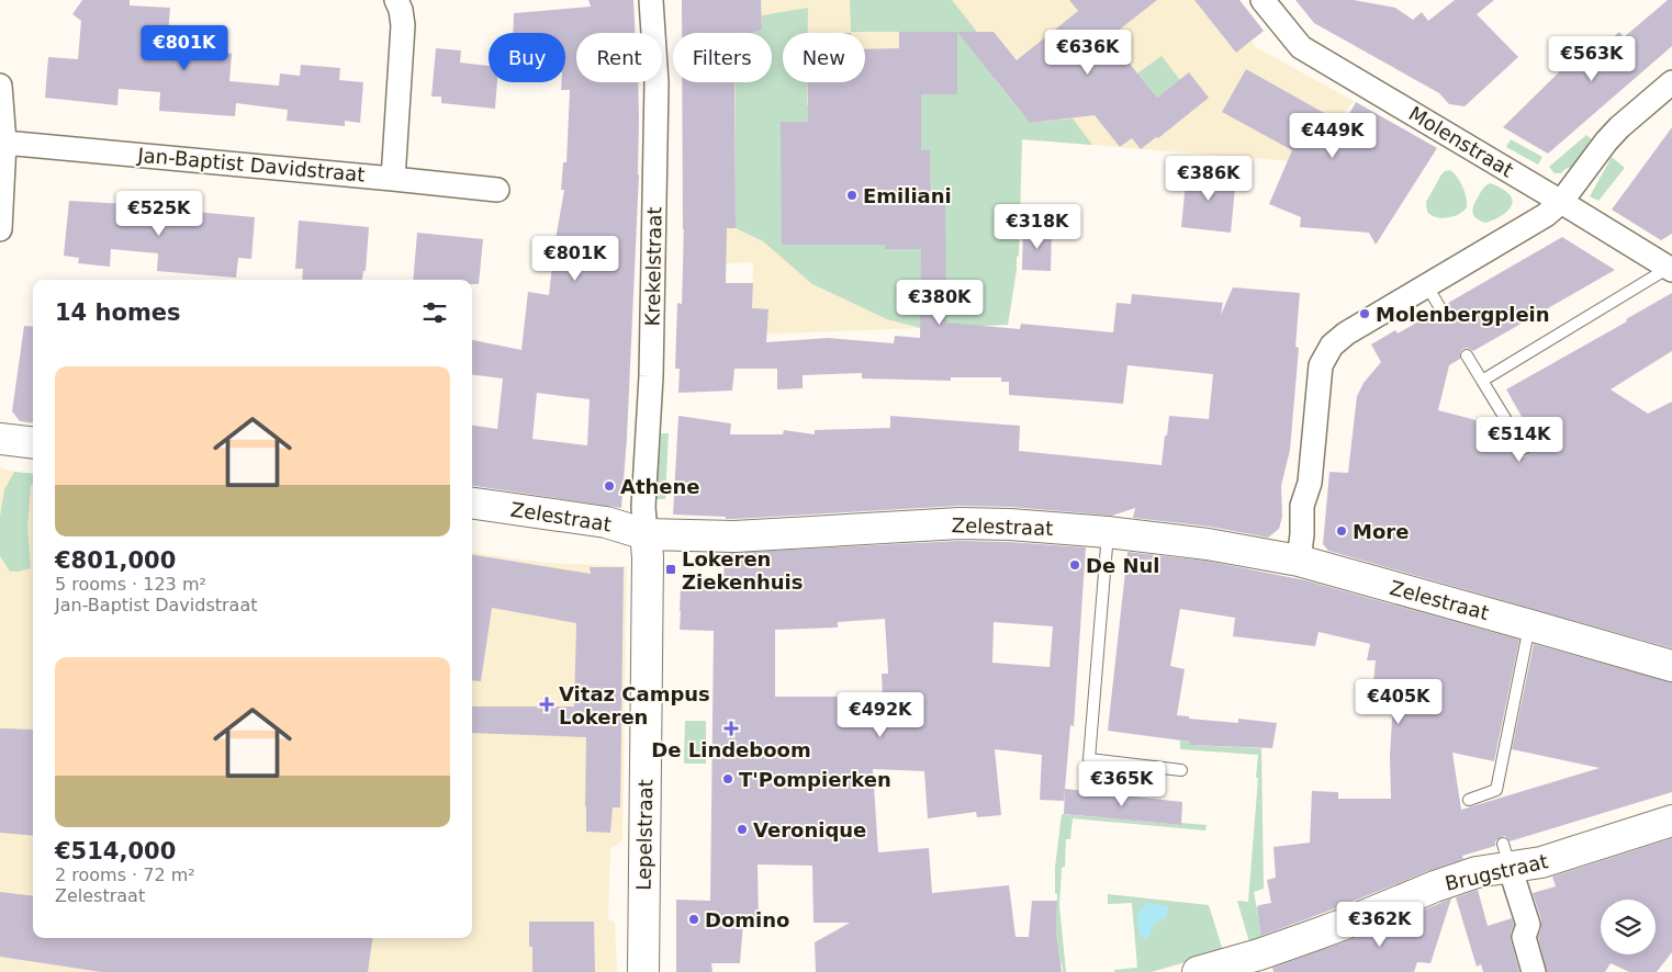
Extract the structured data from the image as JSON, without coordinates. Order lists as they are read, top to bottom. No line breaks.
{"streets":{"street":["Molenstraat","Jan-Baptist Davidstraat","Krekelstraat","Zelestraat","Lepelstraat","Brugstraat"]},"crossings":[["Krekelstraat","Zelestraat"],["Krekelstraat","Lepelstraat"],["Zelestraat","Lepelstraat"]],"places":{"other":["Emiliani","Molenbergplein","Athene","More","De Nul","T'Pompierken","Veronique","Domino"],"transit":["Lokeren Ziekenhuis"],"health":["Vitaz Campus Lokeren","De Lindeboom"]},"page":{"price":["€801K","€636K","€563K","€449K","€386K","€525K","€318K","€801K","€380K","€514K","€405K","€492K","€365K","€362K"],"chip":["Buy","Rent","Filters","New"],"heading":"14 homes","list":[{"name":"€801,000","note":"5 rooms · 123 m² · Jan-Baptist Davidstraat"},{"name":"€514,000","note":"2 rooms · 72 m² · Zelestraat"}]}}
